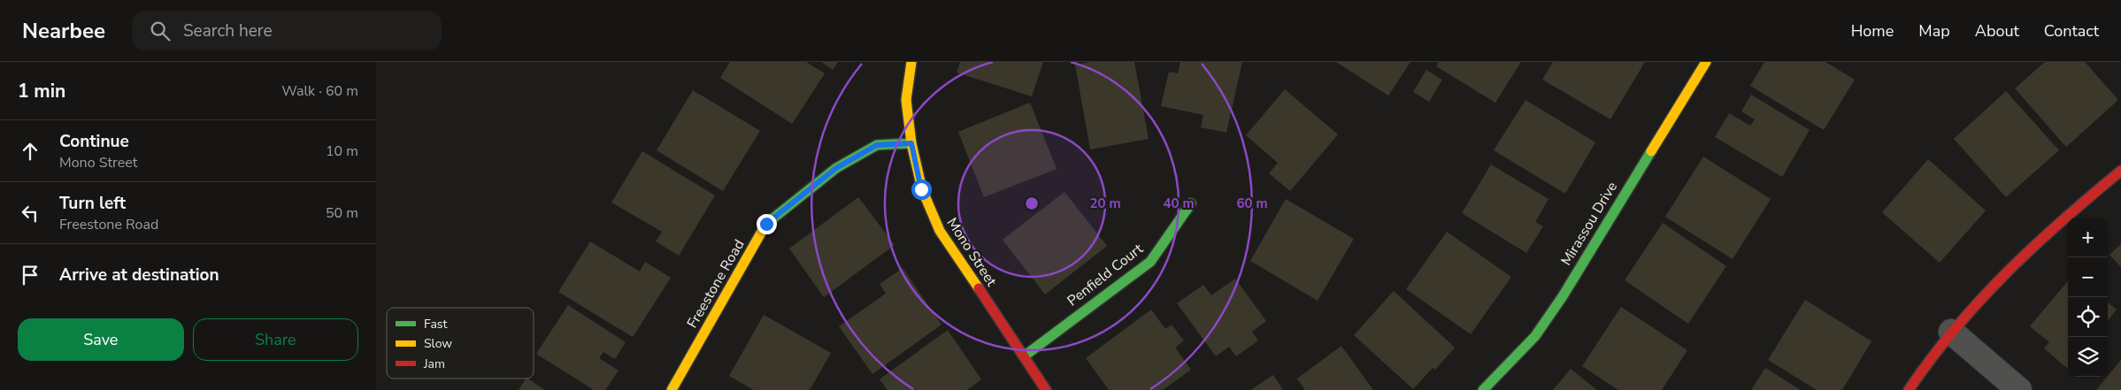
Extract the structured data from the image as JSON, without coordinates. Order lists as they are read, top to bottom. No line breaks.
{"streets":{"street":["Mirassou Drive","Mono Street","Penfield Court","Freestone Road"]},"crossings":[["Mono Street","Penfield Court"],["Mono Street","Freestone Road"]],"legend":["Fast","Slow","Jam"],"page":{"header":"Nearbee","search":"Search here","nav":["Home","Map","About","Contact"],"heading":["1 min","Walk · 60 m"],"list":[["Continue","Mono Street","10 m"],["Turn left","Freestone Road","50 m"],"Arrive at destination"],"map_buttons":["+","−"],"buttons":["Save","Share"]},"rings":["20 m","40 m","60 m"]}
